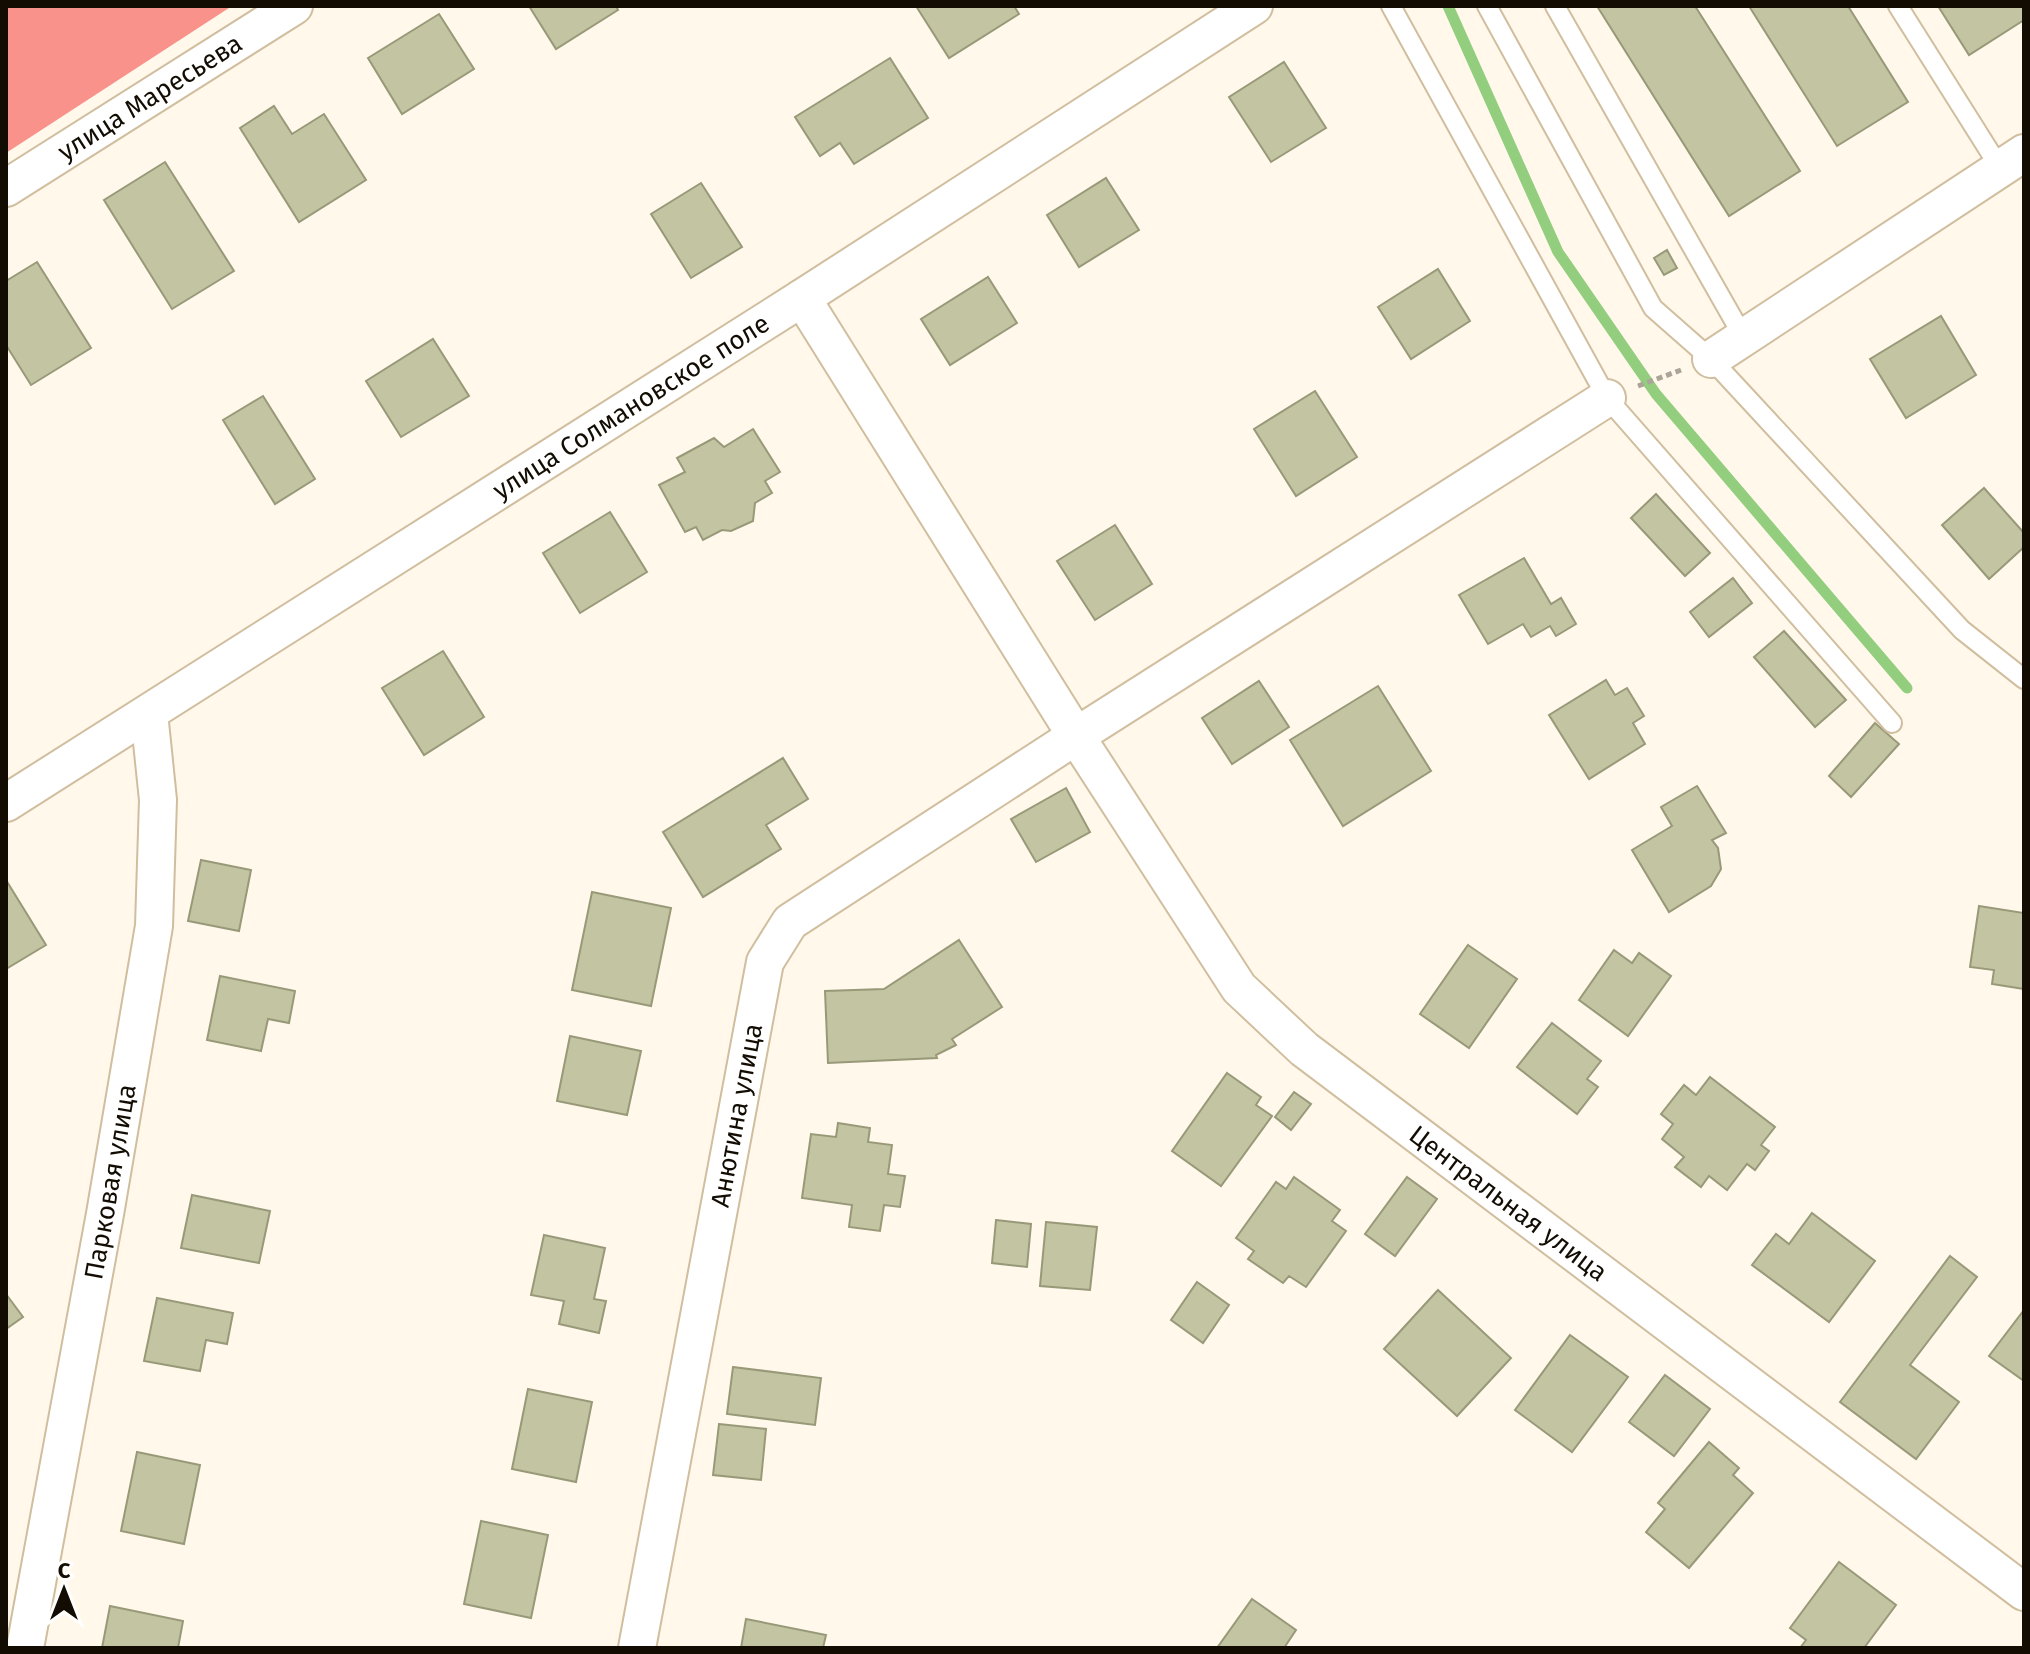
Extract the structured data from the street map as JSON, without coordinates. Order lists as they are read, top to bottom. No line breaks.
{"streets":{"street":["улица Маресьева","улица Солмановское поле","Анютина улица","Парковая улица","Центральная улица"]},"crossings":[["улица Солмановское поле","Парковая улица"],["улица Солмановское поле","Центральная улица"],["Анютина улица","Центральная улица"]],"north":"top"}
